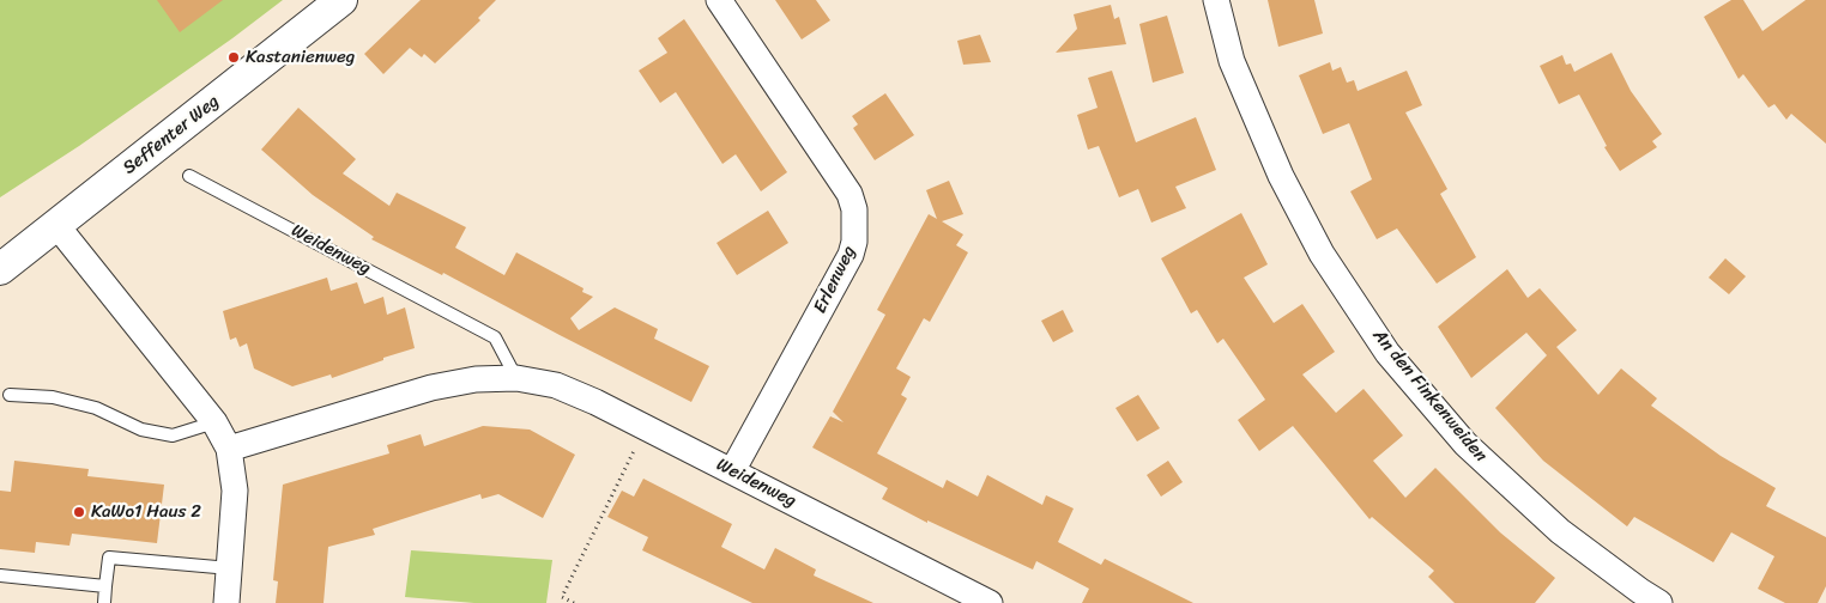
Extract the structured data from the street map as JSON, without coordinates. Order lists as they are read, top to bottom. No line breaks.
{"streets":{"street":["Seffenter Weg","Weidenweg","Erlenweg","An den Finkenweiden"]},"crossings":[["Weidenweg","Erlenweg"]],"places":["Kastanienweg","KaWo1 Haus 2"]}
